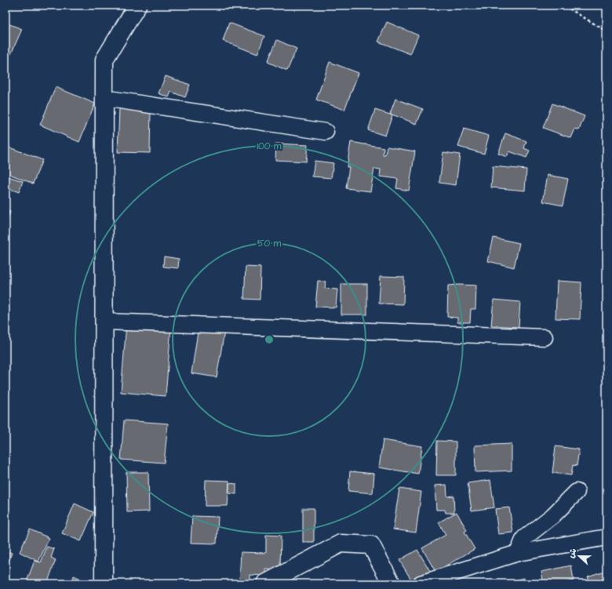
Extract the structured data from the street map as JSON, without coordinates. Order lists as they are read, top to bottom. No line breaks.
{"north":"left","rings":["100 m","50 m"]}
